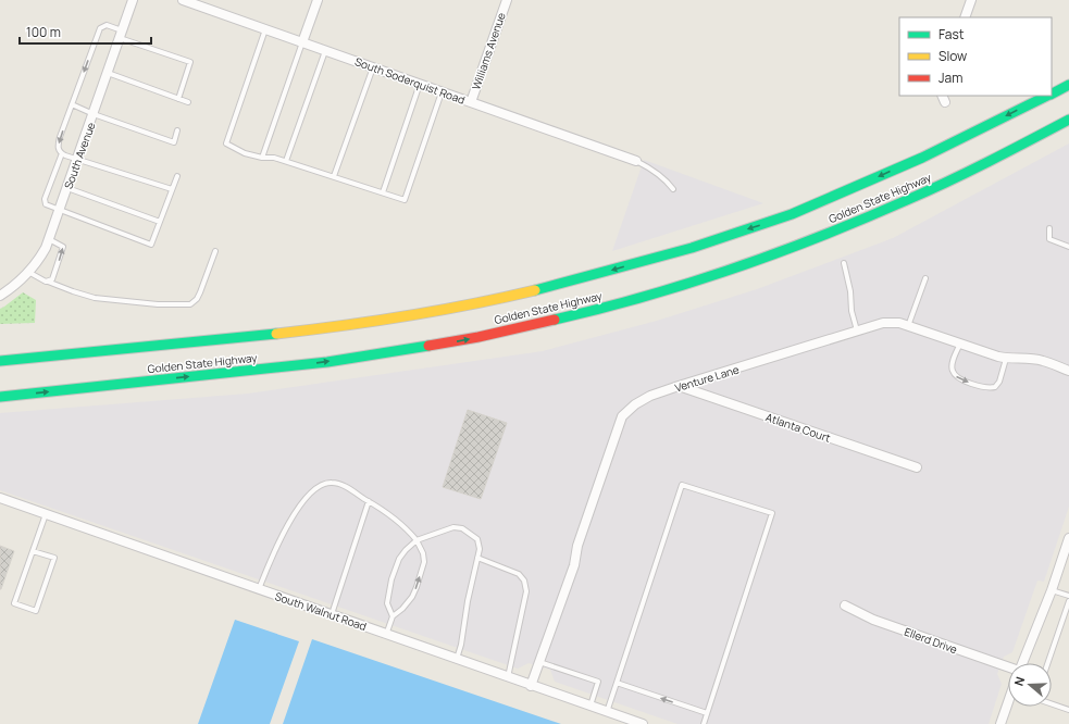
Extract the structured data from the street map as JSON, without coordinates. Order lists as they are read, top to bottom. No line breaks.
{"streets":{"highway":["Golden State Highway"],"street":["Williams Avenue","South Soderquist Road","South Avenue","Venture Lane","Atlanta Court","South Walnut Road","Ellerd Drive"]},"crossings":[["Williams Avenue","South Soderquist Road"],["Venture Lane","Atlanta Court"],["Venture Lane","South Walnut Road"]],"legend":["Fast","Slow","Jam"],"scale_bar":"100 m","north":"left"}
